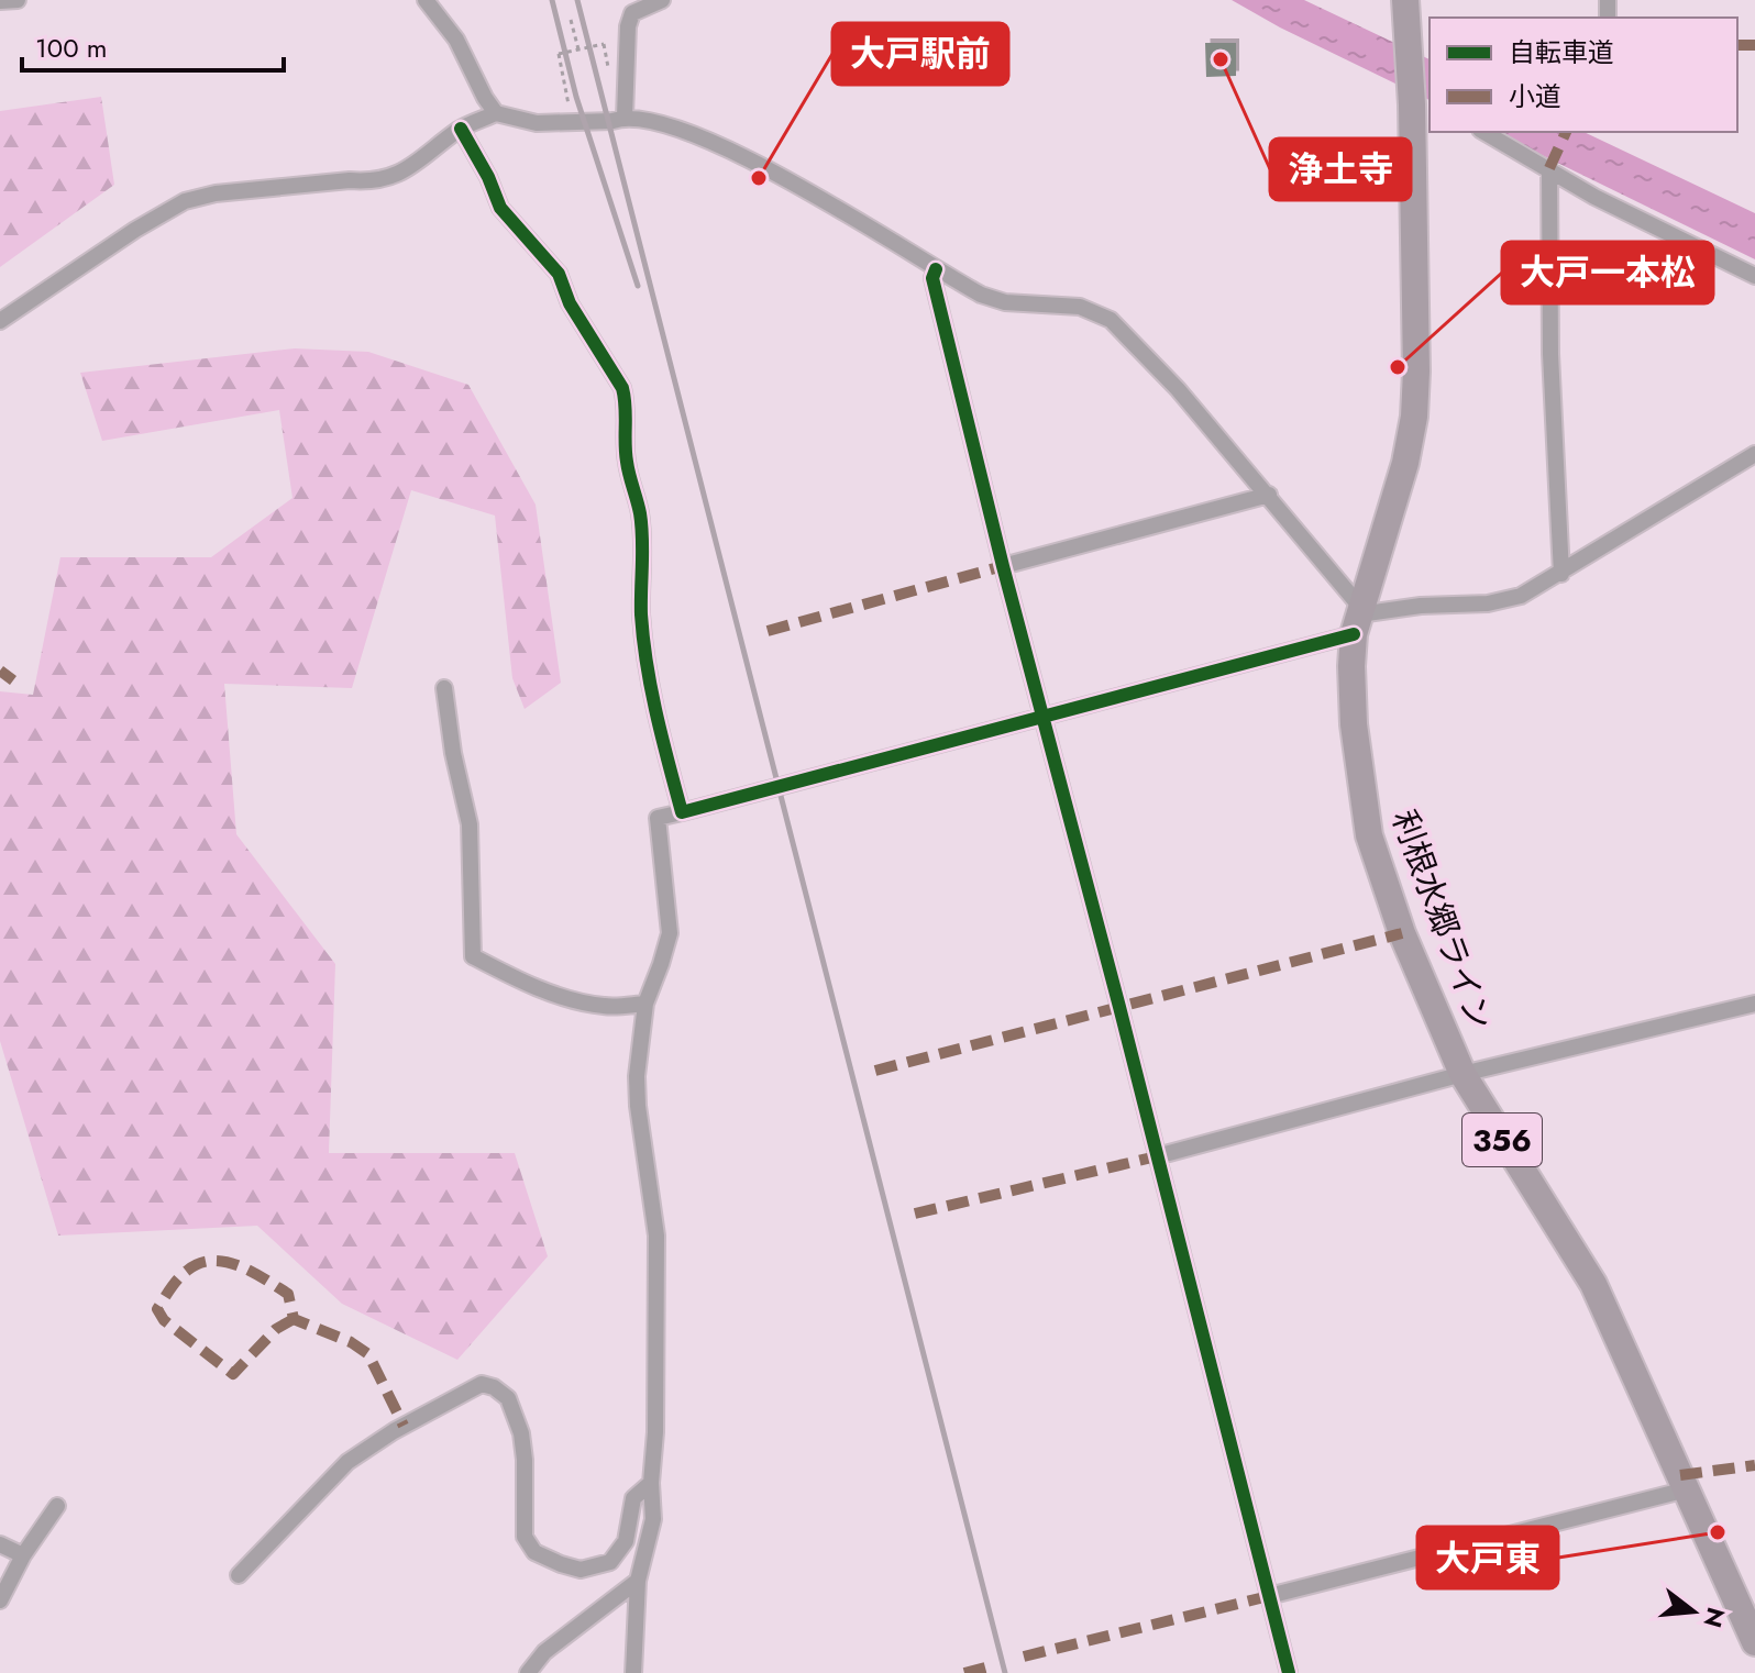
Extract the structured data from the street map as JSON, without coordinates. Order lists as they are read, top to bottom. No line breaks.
{"streets":{"highway":["利根水郷ライン","356"]},"places":["浄土寺","大戸駅前","大戸一本松","大戸東"],"legend":["自転車道","小道"],"scale_bar":"100 m","north":"right"}
